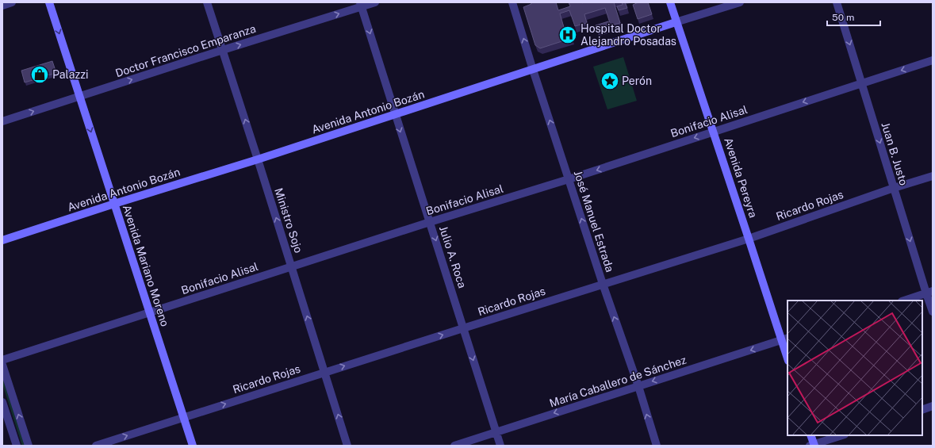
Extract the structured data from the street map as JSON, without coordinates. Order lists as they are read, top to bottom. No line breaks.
{"streets":{"main road":["Avenida Antonio Bozán","Avenida Pereyra","Avenida Mariano Moreno"],"street":["Doctor Francisco Emparanza","Bonifacio Alisal","Juan B. Justo","Ricardo Rojas","Ministro Sojo","José Manuel Estrada","Julio A. Roca","María Caballero de Sánchez"]},"crossings":[["Doctor Francisco Emparanza","Ministro Sojo"],["Doctor Francisco Emparanza","Julio A. Roca"],["Doctor Francisco Emparanza","Avenida Mariano Moreno"],["Avenida Antonio Bozán","Avenida Pereyra"],["Avenida Antonio Bozán","Ministro Sojo"],["Avenida Antonio Bozán","José Manuel Estrada"],["Avenida Antonio Bozán","Julio A. Roca"],["Avenida Antonio Bozán","Avenida Mariano Moreno"],["Bonifacio Alisal","Juan B. Justo"],["Bonifacio Alisal","Avenida Pereyra"],["Bonifacio Alisal","Ministro Sojo"],["Bonifacio Alisal","José Manuel Estrada"],["Bonifacio Alisal","Julio A. Roca"],["Bonifacio Alisal","Avenida Mariano Moreno"],["Juan B. Justo","Ricardo Rojas"],["Avenida Pereyra","Ricardo Rojas"],["Avenida Pereyra","María Caballero de Sánchez"],["Ricardo Rojas","Ministro Sojo"],["Ricardo Rojas","José Manuel Estrada"],["Ricardo Rojas","Julio A. Roca"],["Ricardo Rojas","Avenida Mariano Moreno"],["José Manuel Estrada","María Caballero de Sánchez"],["Julio A. Roca","María Caballero de Sánchez"]],"one_way":["Doctor Francisco Emparanza","Bonifacio Alisal","Juan B. Justo","Ricardo Rojas","Ministro Sojo","José Manuel Estrada","Julio A. Roca","Avenida Mariano Moreno","María Caballero de Sánchez"],"places":{"hospital":["Hospital Doctor Alejandro Posadas"],"shop":["Palazzi"],"place":["Perón"]},"scale_bar":"50 m"}
